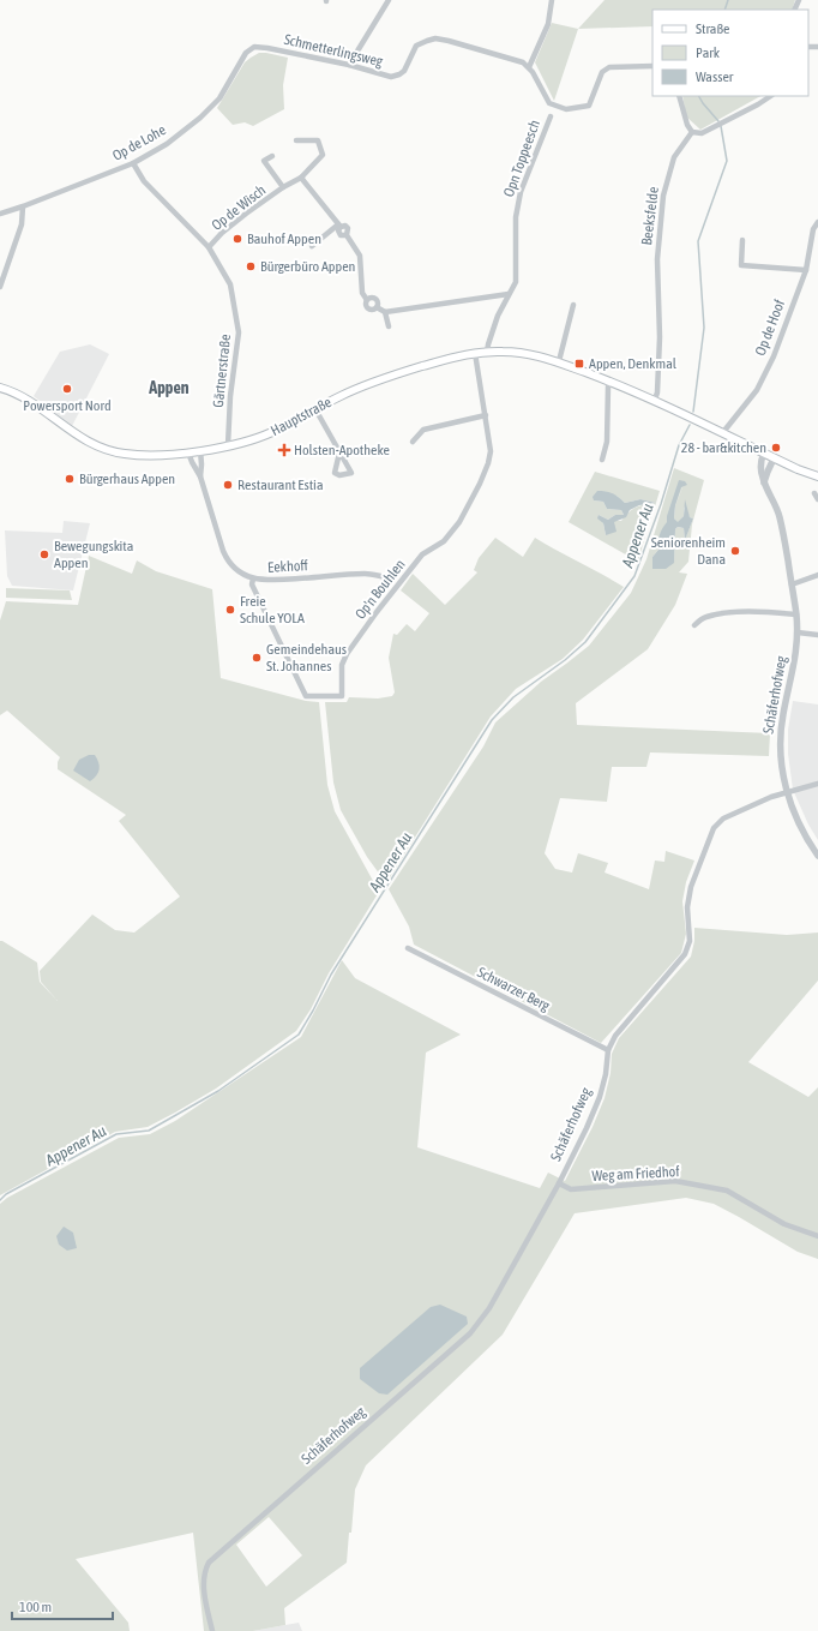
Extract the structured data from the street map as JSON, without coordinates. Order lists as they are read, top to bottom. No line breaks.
{"streets":{"main road":["Hauptstraße"],"street":["Schmetterlingsweg","Op de Lohe","Opn Toppeesch","Op de Wisch","Beeksfelde","Op de Hoof","Gärtnerstraße","Eekhoff","Op'n Bouhlen","Schäferhofweg","Schwarzer Berg","Weg am Friedhof"]},"crossings":[["Schmetterlingsweg","Op de Lohe"],["Op de Lohe","Gärtnerstraße"],["Opn Toppeesch","Hauptstraße"],["Op de Wisch","Gärtnerstraße"],["Beeksfelde","Hauptstraße"],["Op de Hoof","Hauptstraße"],["Gärtnerstraße","Hauptstraße"],["Hauptstraße","Eekhoff"],["Hauptstraße","Op'n Bouhlen"],["Hauptstraße","Schäferhofweg"],["Eekhoff","Op'n Bouhlen"],["Schäferhofweg","Schwarzer Berg"],["Schäferhofweg","Weg am Friedhof"]],"districts":["Appen"],"water":["Appener Au"],"places":{"other":["Bauhof Appen","Bürgerbüro Appen","Powersport Nord","28 - bar&kitchen","Bürgerhaus Appen","Restaurant Estia","Seniorenheim Dana","Bewegungskita Appen","Freie Schule YOLA","Gemeindehaus St. Johannes"],"transit":["Appen, Denkmal"],"health":["Holsten-Apotheke"]},"legend":["Straße","Park","Wasser"],"scale_bar":"100 m"}
